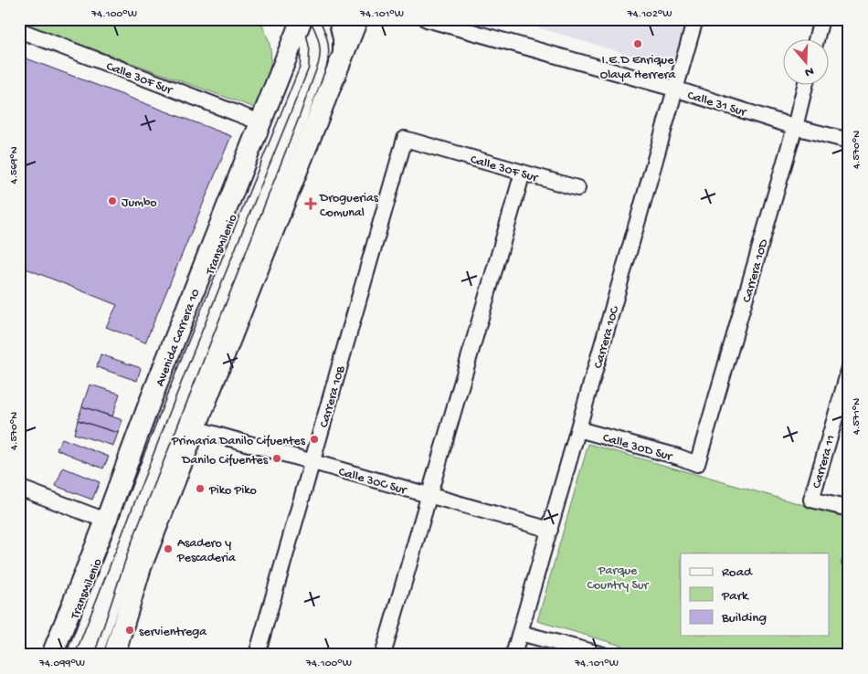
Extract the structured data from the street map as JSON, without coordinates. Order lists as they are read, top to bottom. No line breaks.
{"streets":{"main road":["Avenida Carrera 10"],"street":["Calle 30F Sur","Calle 31 Sur","Carrera 10D","Carrera 10C","Carrera 10B","Calle 30D Sur","Carrera 11","Calle 30C Sur"],"lane":["TransMilenio"]},"crossings":[["Calle 30F Sur","Avenida Carrera 10"],["Calle 30F Sur","Carrera 10B"],["Calle 31 Sur","Carrera 10D"],["Calle 31 Sur","Carrera 10C"],["TransMilenio","Avenida Carrera 10"],["Carrera 10D","Calle 30D Sur"],["Carrera 10C","Calle 30D Sur"],["Carrera 10C","Calle 30C Sur"],["Carrera 10B","Calle 30C Sur"]],"parks":["Parque Country Sur"],"places":{"other":["I.E.D Enrique Olaya Herrera","Jumbo","Primaria Danilo Cifuentes","Danilo Cifuentes","Piko Piko","Asadero y Pescaderia","servientrega"],"health":["Droguerias Comunal"]},"legend":["Road","Park","Building"],"north":"bottom","coordinates":["74.100°W","74.101°W","74.102°W","4.570°N","4.569°N","4.571°N","74.099°W"]}
